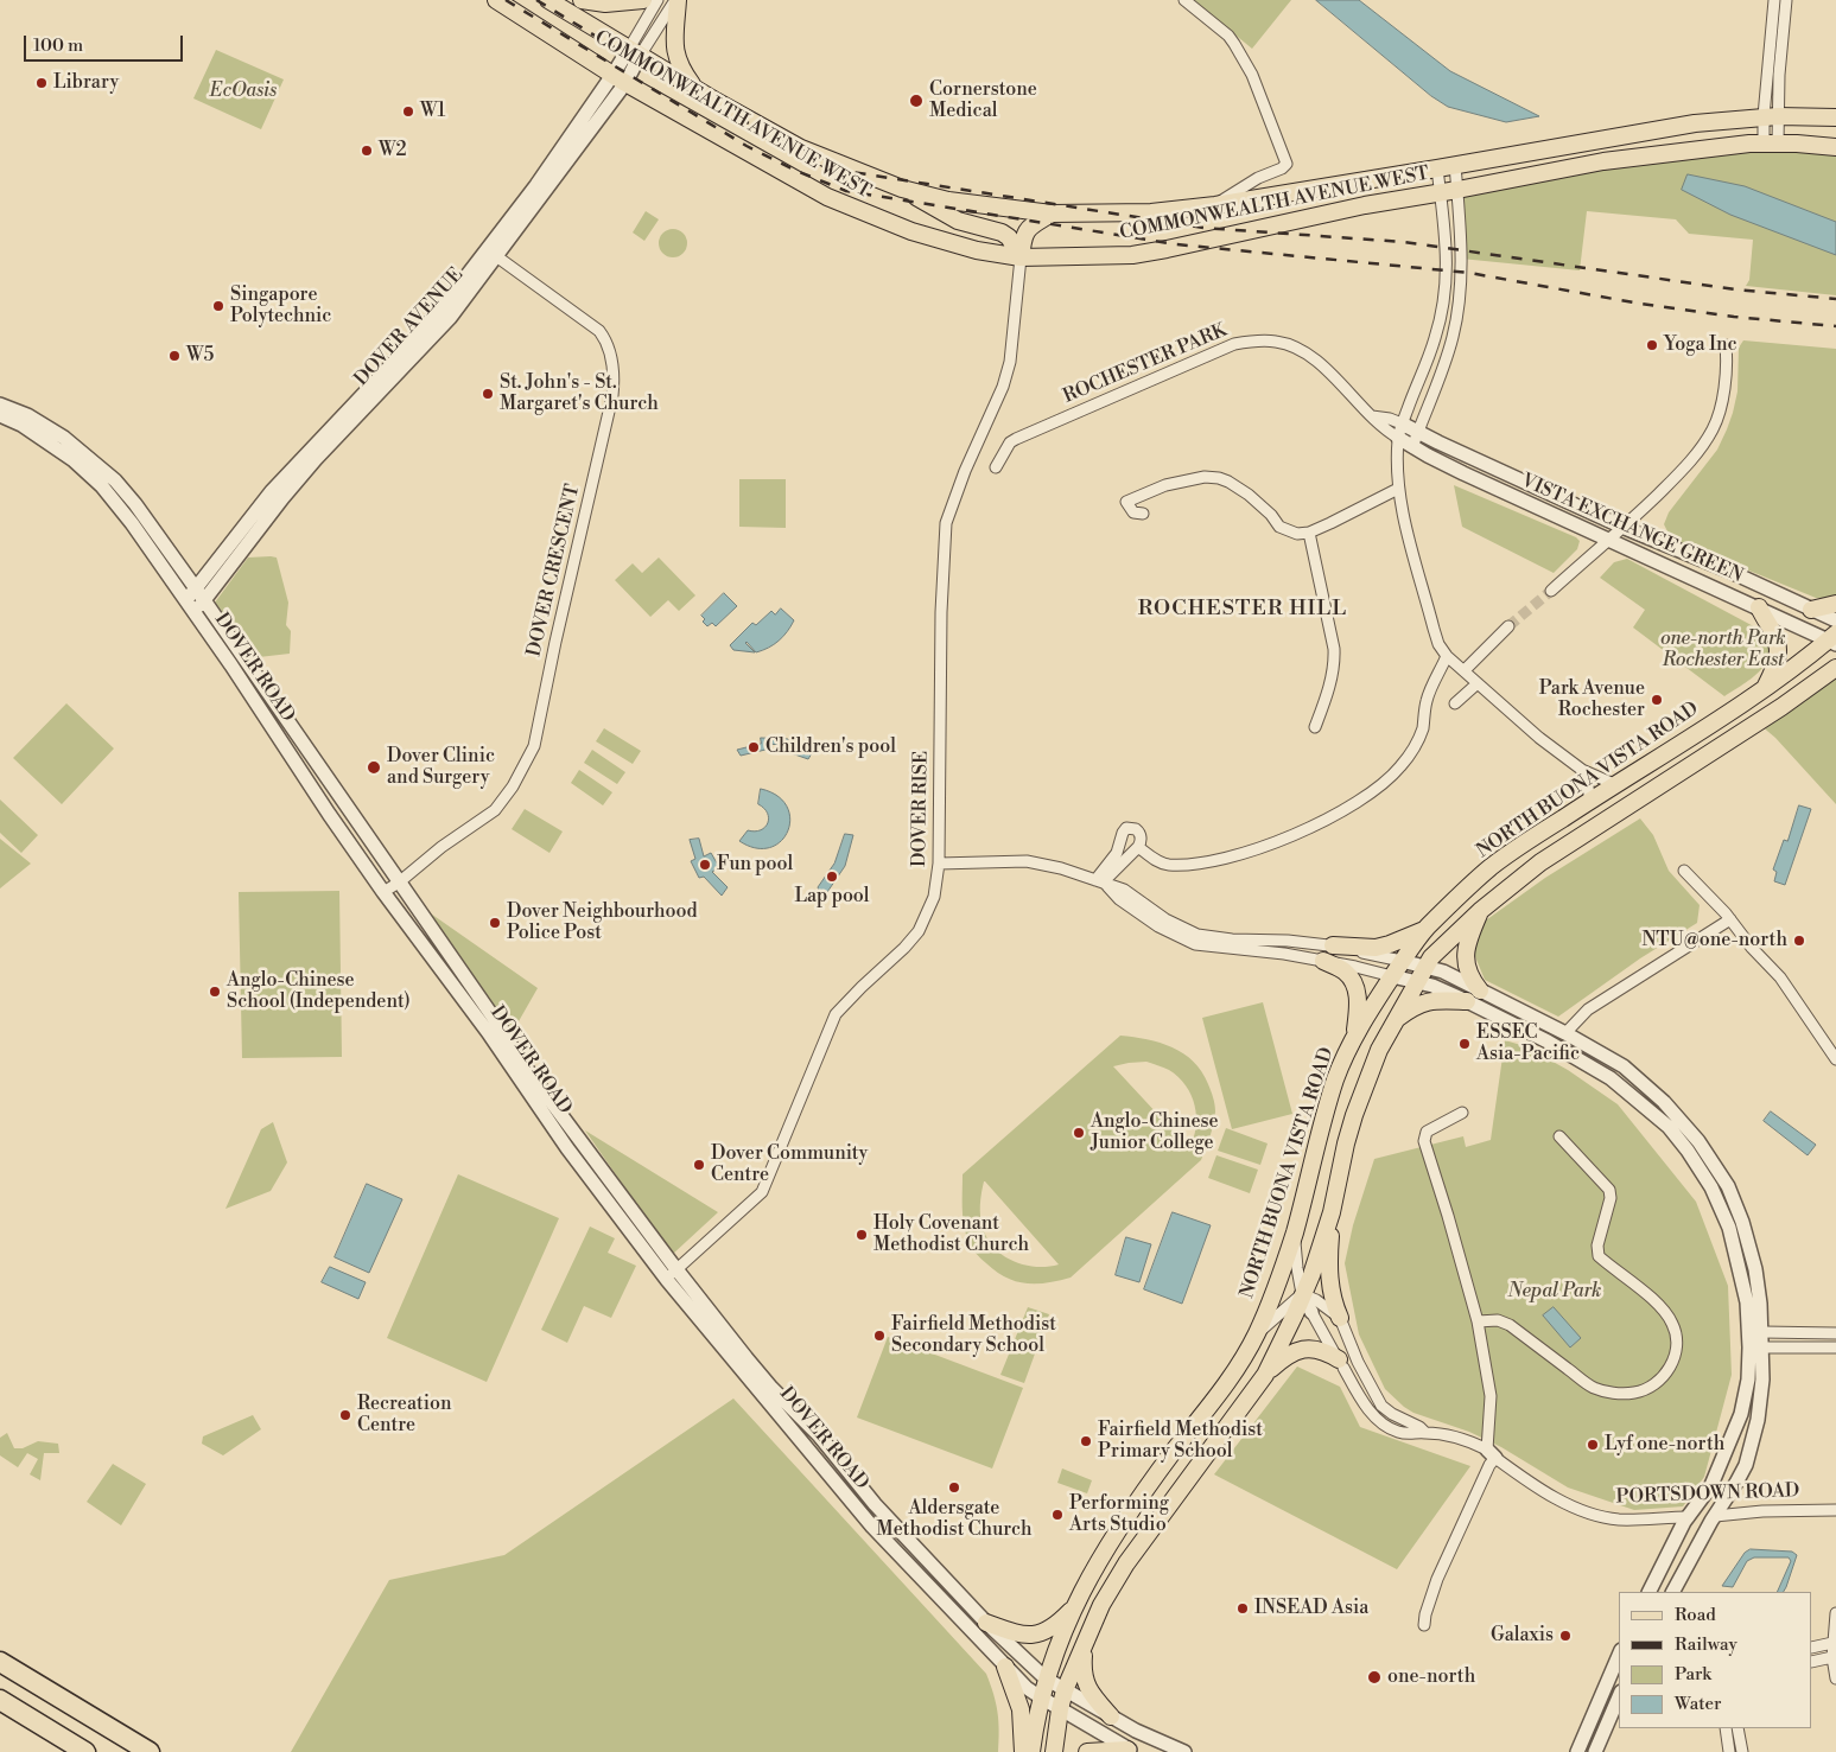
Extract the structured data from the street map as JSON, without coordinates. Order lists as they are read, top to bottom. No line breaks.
{"streets":{"main road":["COMMONWEALTH AVENUE WEST","NORTH BUONA VISTA ROAD"],"street":["DOVER AVENUE","ROCHESTER PARK","VISTA EXCHANGE GREEN","DOVER CRESCENT","DOVER ROAD","DOVER RISE","PORTSDOWN ROAD"]},"crossings":[["COMMONWEALTH AVENUE WEST","DOVER AVENUE"],["COMMONWEALTH AVENUE WEST","DOVER RISE"],["DOVER AVENUE","DOVER CRESCENT"],["DOVER AVENUE","DOVER ROAD"],["ROCHESTER PARK","VISTA EXCHANGE GREEN"],["VISTA EXCHANGE GREEN","NORTH BUONA VISTA ROAD"],["DOVER CRESCENT","DOVER ROAD"],["DOVER ROAD","NORTH BUONA VISTA ROAD"],["DOVER ROAD","DOVER RISE"],["NORTH BUONA VISTA ROAD","PORTSDOWN ROAD"]],"districts":["ROCHESTER HILL"],"parks":["EcOasis","one-north Park Rochester East","Nepal Park"],"places":["Library","Cornerstone Medical","W1","W2","Singapore Polytechnic","Yoga Inc","W5","St. John's - St. Margaret's Church","Park Avenue Rochester","Children's pool","Dover Clinic and Surgery","Fun pool","Lap pool","Dover Neighbourhood Police Post","NTU@one-north","Anglo-Chinese School (Independent)","ESSEC Asia-Pacific","Anglo-Chinese Junior College","Dover Community Centre","Holy Covenant Methodist Church","Fairfield Methodist Secondary School","Recreation Centre","Fairfield Methodist Primary School","Lyf one-north","Aldersgate Methodist Church","Performing Arts Studio","INSEAD Asia","Galaxis","one-north"],"legend":["Road","Railway","Park","Water"],"scale_bar":"100 m"}
